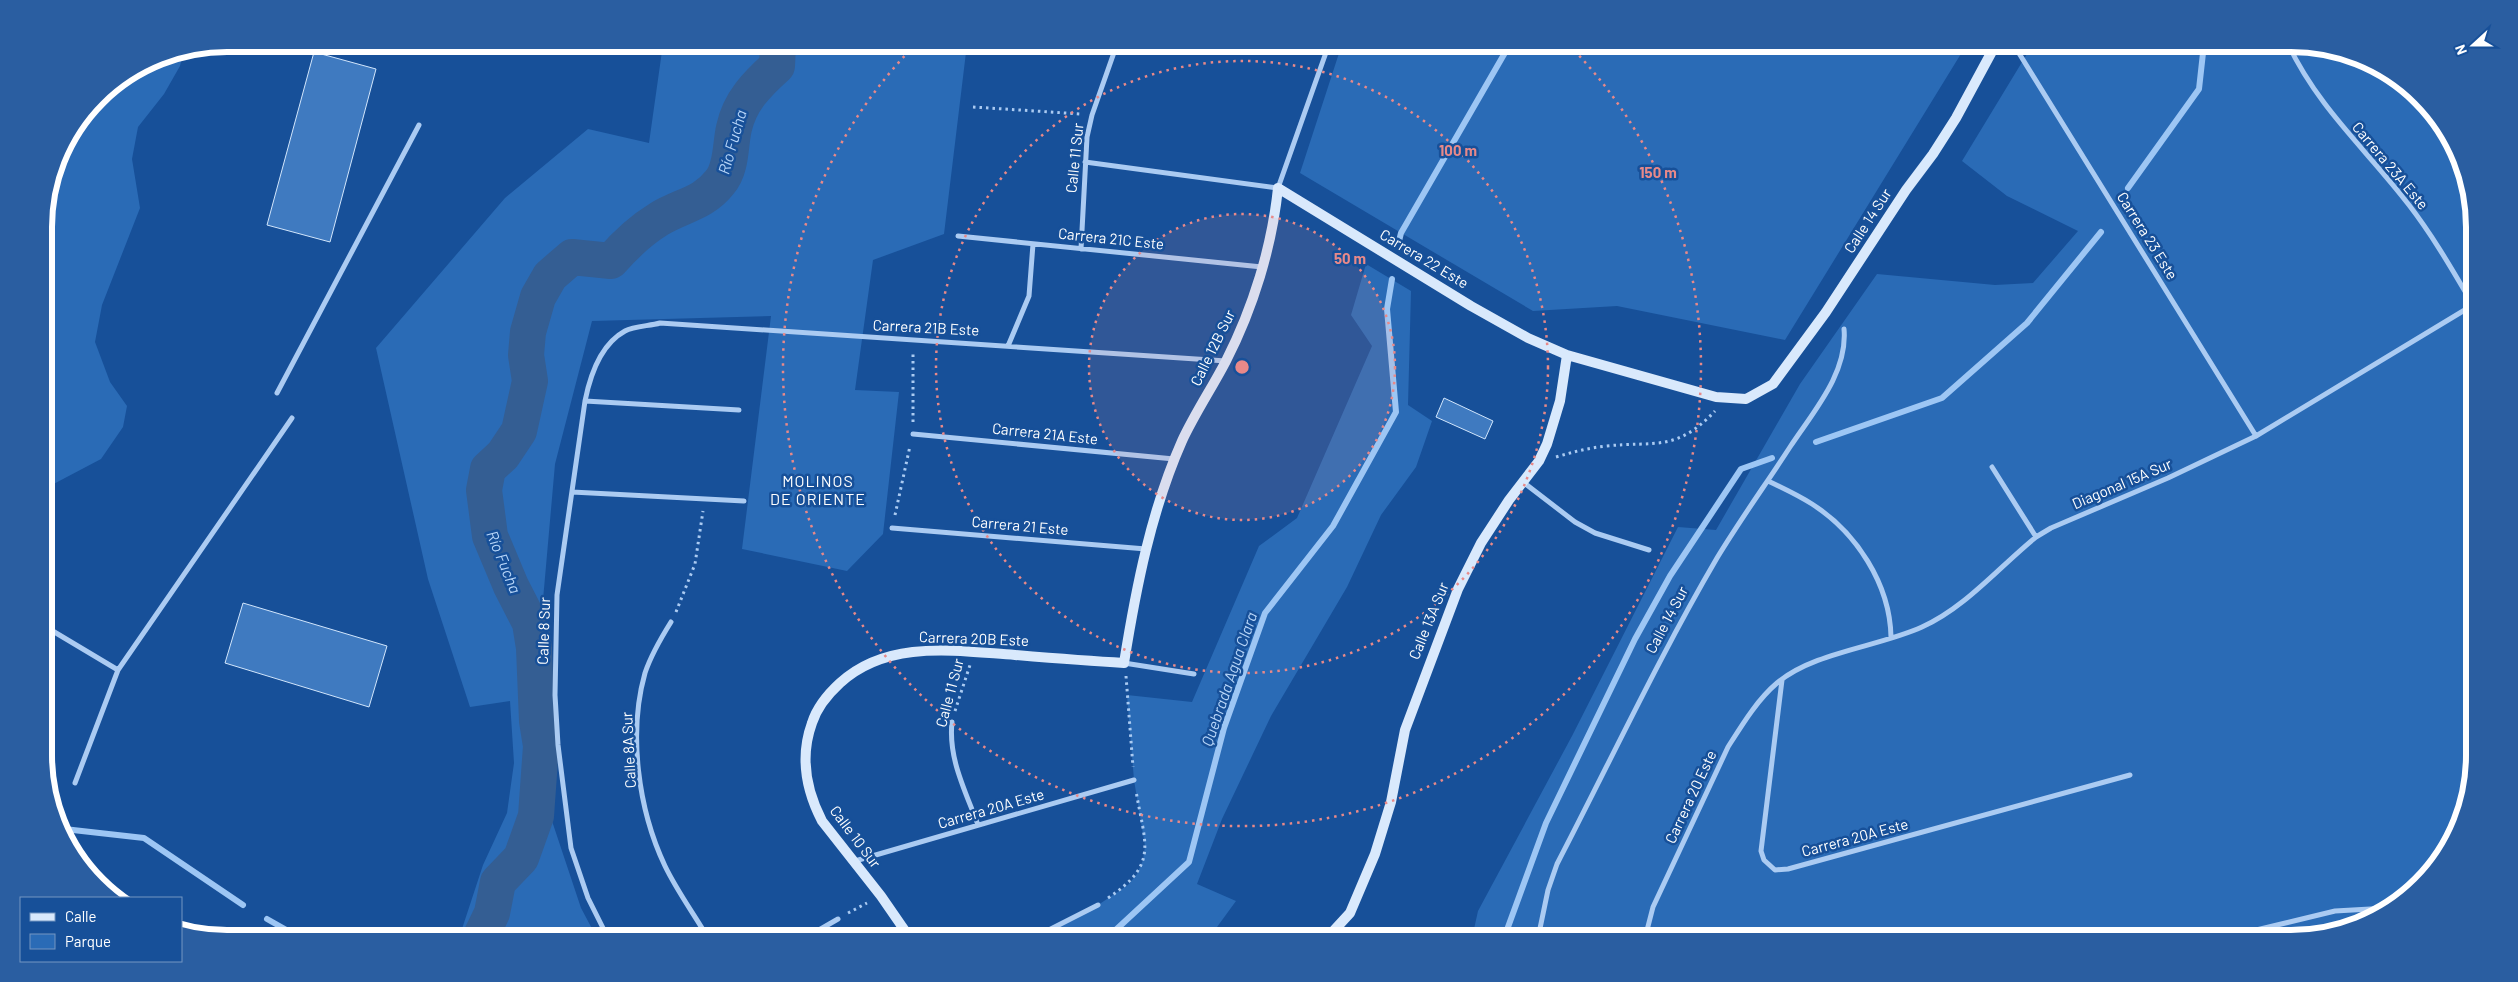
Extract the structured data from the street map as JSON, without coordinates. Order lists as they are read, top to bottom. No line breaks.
{"streets":{"street":["Calle 11 Sur","Carrera 23A Este","Calle 14 Sur","Carrera 23 Este","Carrera 21C Este","Carrera 22 Este","Carrera 21B Este","Calle 12B Sur","Carrera 21A Este","Diagonal 15A Sur","Carrera 21 Este","Calle 13A Sur","Calle 8 Sur","Carrera 20B Este","Calle 8A Sur","Carrera 20 Este","Carrera 20A Este","Calle 10 Sur"]},"crossings":[["Calle 11 Sur","Carrera 21C Este"],["Calle 11 Sur","Carrera 22 Este"],["Calle 11 Sur","Carrera 20B Este"],["Calle 11 Sur","Carrera 20A Este"],["Calle 14 Sur","Carrera 22 Este"],["Carrera 23 Este","Diagonal 15A Sur"],["Carrera 21C Este","Calle 12B Sur"],["Carrera 22 Este","Calle 12B Sur"],["Carrera 22 Este","Calle 13A Sur"],["Carrera 21B Este","Calle 12B Sur"],["Carrera 21B Este","Calle 8 Sur"],["Calle 12B Sur","Carrera 21A Este"],["Calle 12B Sur","Carrera 21 Este"],["Calle 12B Sur","Carrera 20B Este"],["Diagonal 15A Sur","Carrera 20 Este"],["Diagonal 15A Sur","Carrera 20A Este"],["Carrera 20B Este","Calle 10 Sur"],["Carrera 20 Este","Carrera 20A Este"],["Carrera 20A Este","Calle 10 Sur"]],"districts":["MOLINOS DE ORIENTE"],"water":["Río Fucha","Quebrada Agua Clara"],"legend":["Calle","Parque"],"north":"left","rings":["100 m","150 m","50 m"]}
